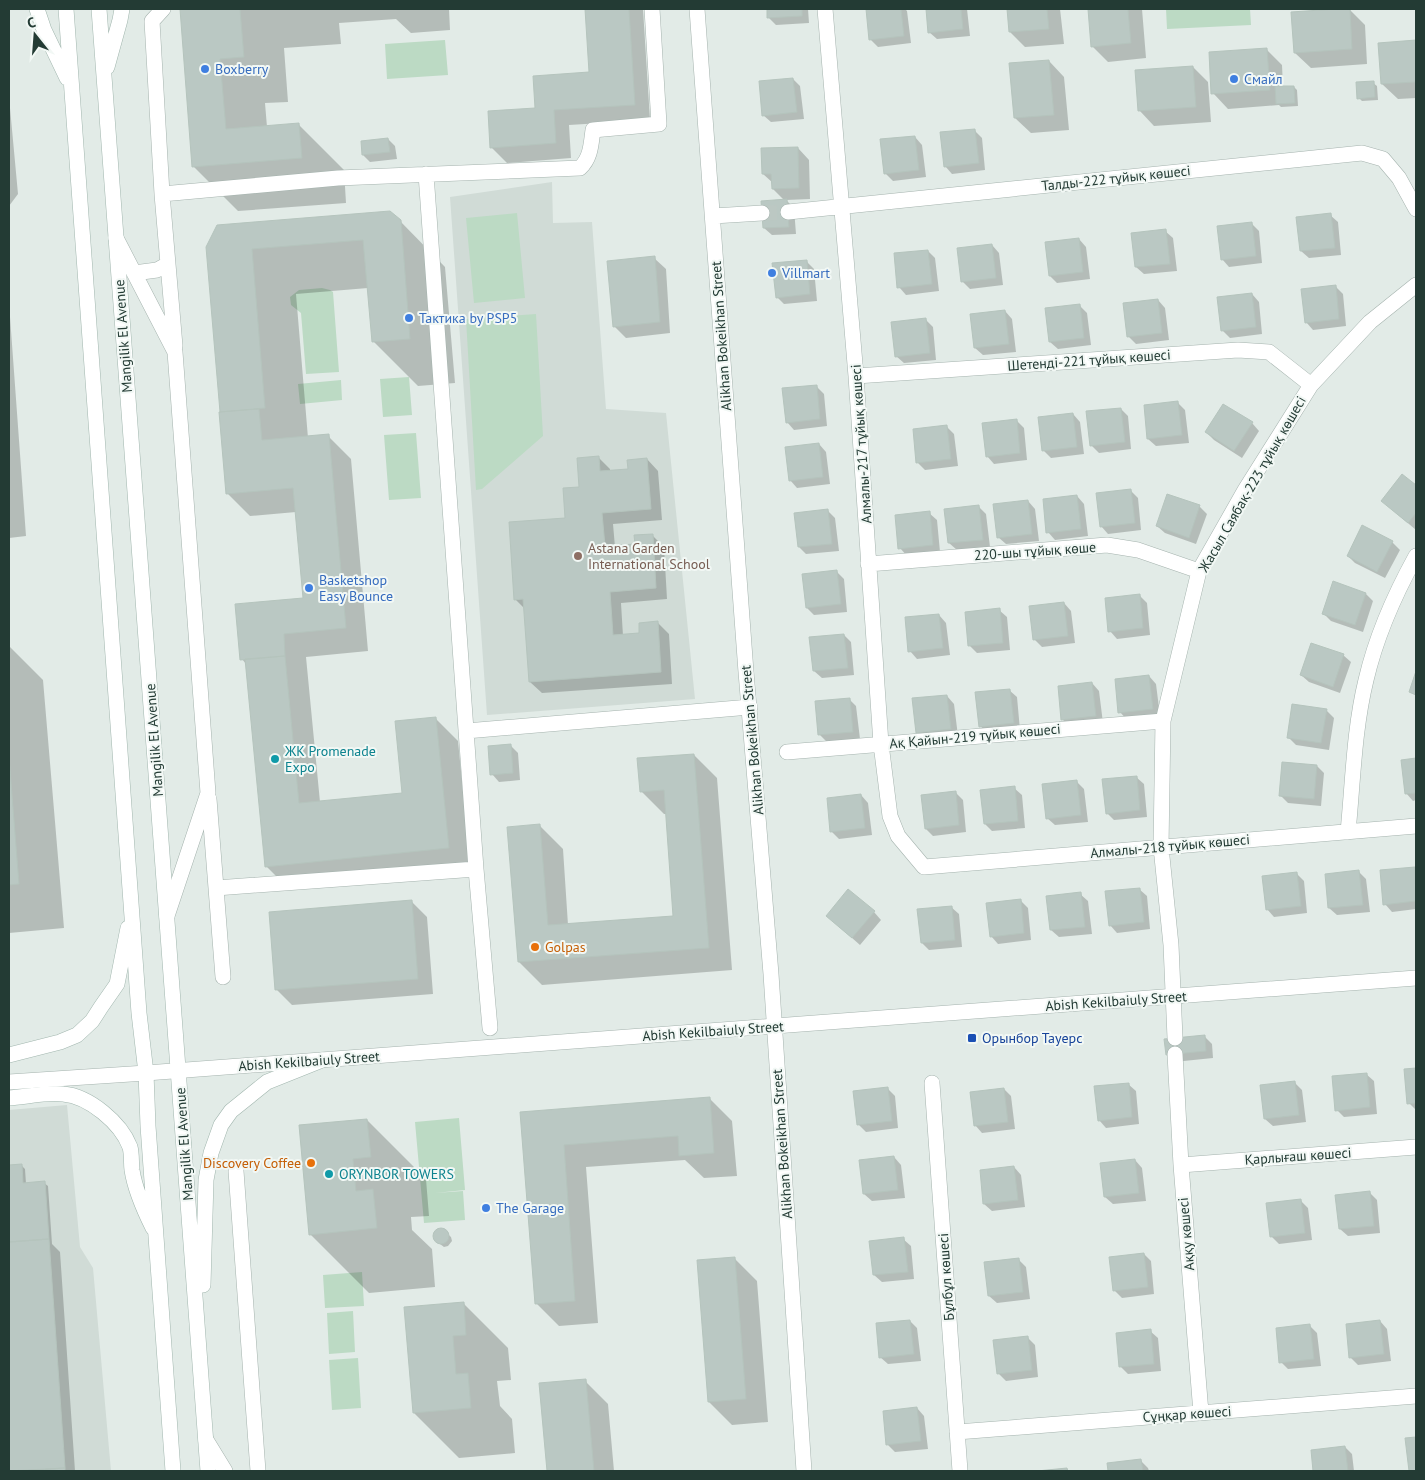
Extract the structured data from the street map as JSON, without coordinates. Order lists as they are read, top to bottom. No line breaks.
{"streets":{"street":["Талды-222 тұйық көшесі","Mangilik El Avenue","Alikhan Bokeikhan Street","Шетенді-221 тұйық көшесі","Алмалы-217 тұйық көшесі","Жасыл Саябақ-223 тұйық көшесі","220-шы тұйық көше","Ақ Қайын-219 тұйық көшесі","Алмалы-218 тұйық көшесі","Abish Kekilbaiuly Street","Қарлығаш көшесі","Аққу көшесі","Бұлбұл көшесі","Сұңқар көшесі"]},"crossings":[["Талды-222 тұйық көшесі","Алмалы-217 тұйық көшесі"],["Mangilik El Avenue","Abish Kekilbaiuly Street"],["Alikhan Bokeikhan Street","Abish Kekilbaiuly Street"],["Шетенді-221 тұйық көшесі","Алмалы-217 тұйық көшесі"],["Шетенді-221 тұйық көшесі","Жасыл Саябақ-223 тұйық көшесі"],["Алмалы-217 тұйық көшесі","220-шы тұйық көше"],["Алмалы-217 тұйық көшесі","Ақ Қайын-219 тұйық көшесі"],["Алмалы-217 тұйық көшесі","Алмалы-218 тұйық көшесі"],["Жасыл Саябақ-223 тұйық көшесі","220-шы тұйық көше"],["Жасыл Саябақ-223 тұйық көшесі","Ақ Қайын-219 тұйық көшесі"],["Жасыл Саябақ-223 тұйық көшесі","Алмалы-218 тұйық көшесі"],["Жасыл Саябақ-223 тұйық көшесі","Abish Kekilbaiuly Street"],["Қарлығаш көшесі","Аққу көшесі"],["Аққу көшесі","Сұңқар көшесі"],["Бұлбұл көшесі","Сұңқар көшесі"]],"places":{"other":["Boxberry","Смайл","Villmart","Тактика by PSP5","Astana Garden International School","Basketshop Easy Bounce","ЖК Promenade Expo","Golpas","Discovery Coffee","ORYNBOR TOWERS","The Garage"],"transit":["Орынбор Тауерс"]},"north":"top"}
